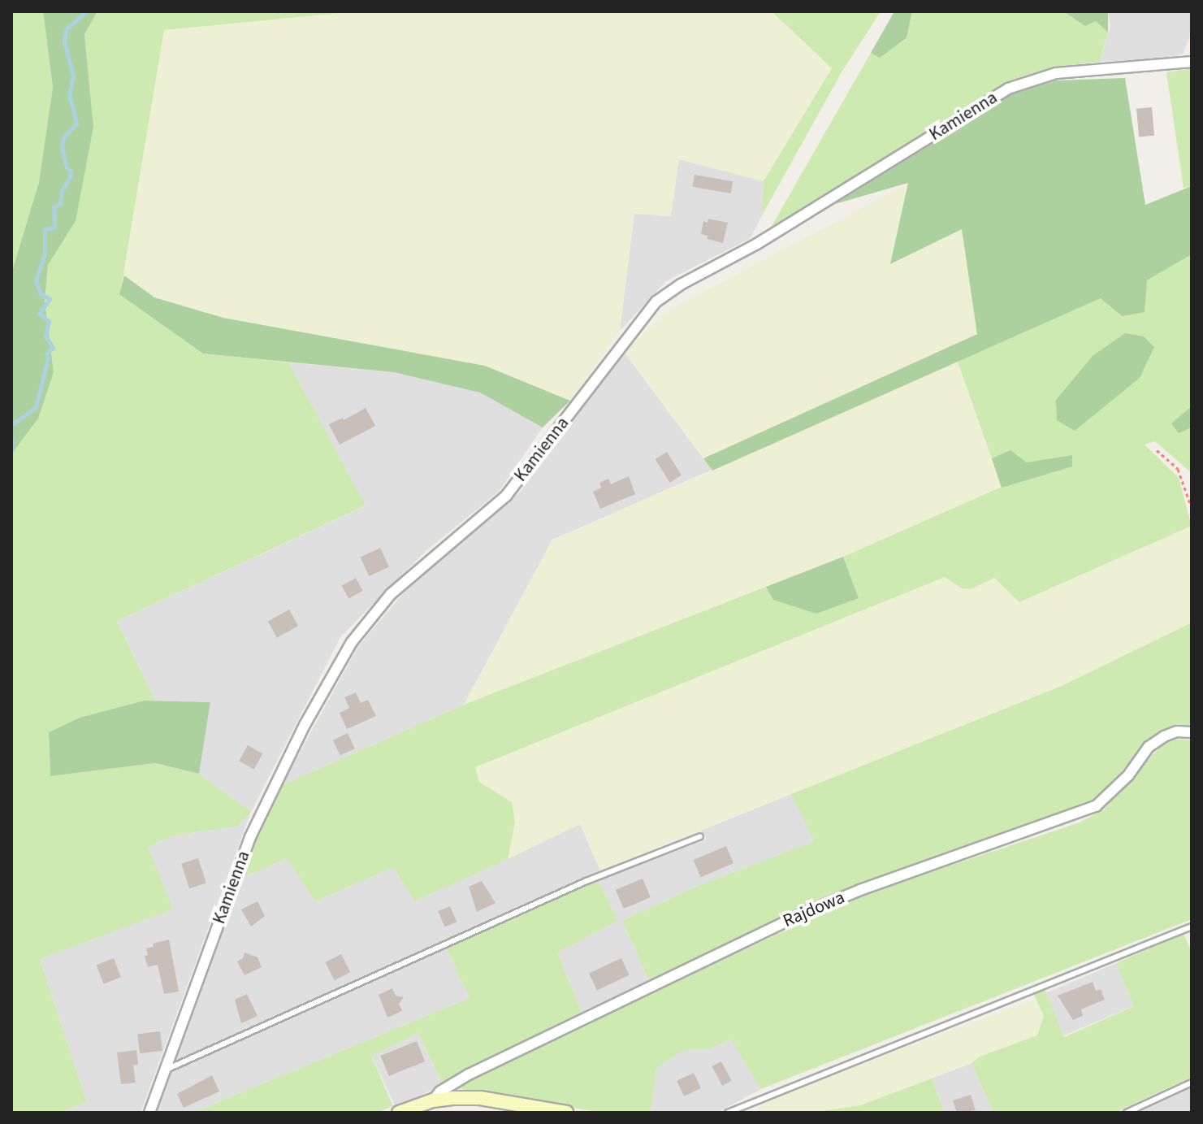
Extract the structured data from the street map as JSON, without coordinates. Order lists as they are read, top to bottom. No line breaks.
{"streets":{"street":["Kamienna","Rajdowa"]}}
